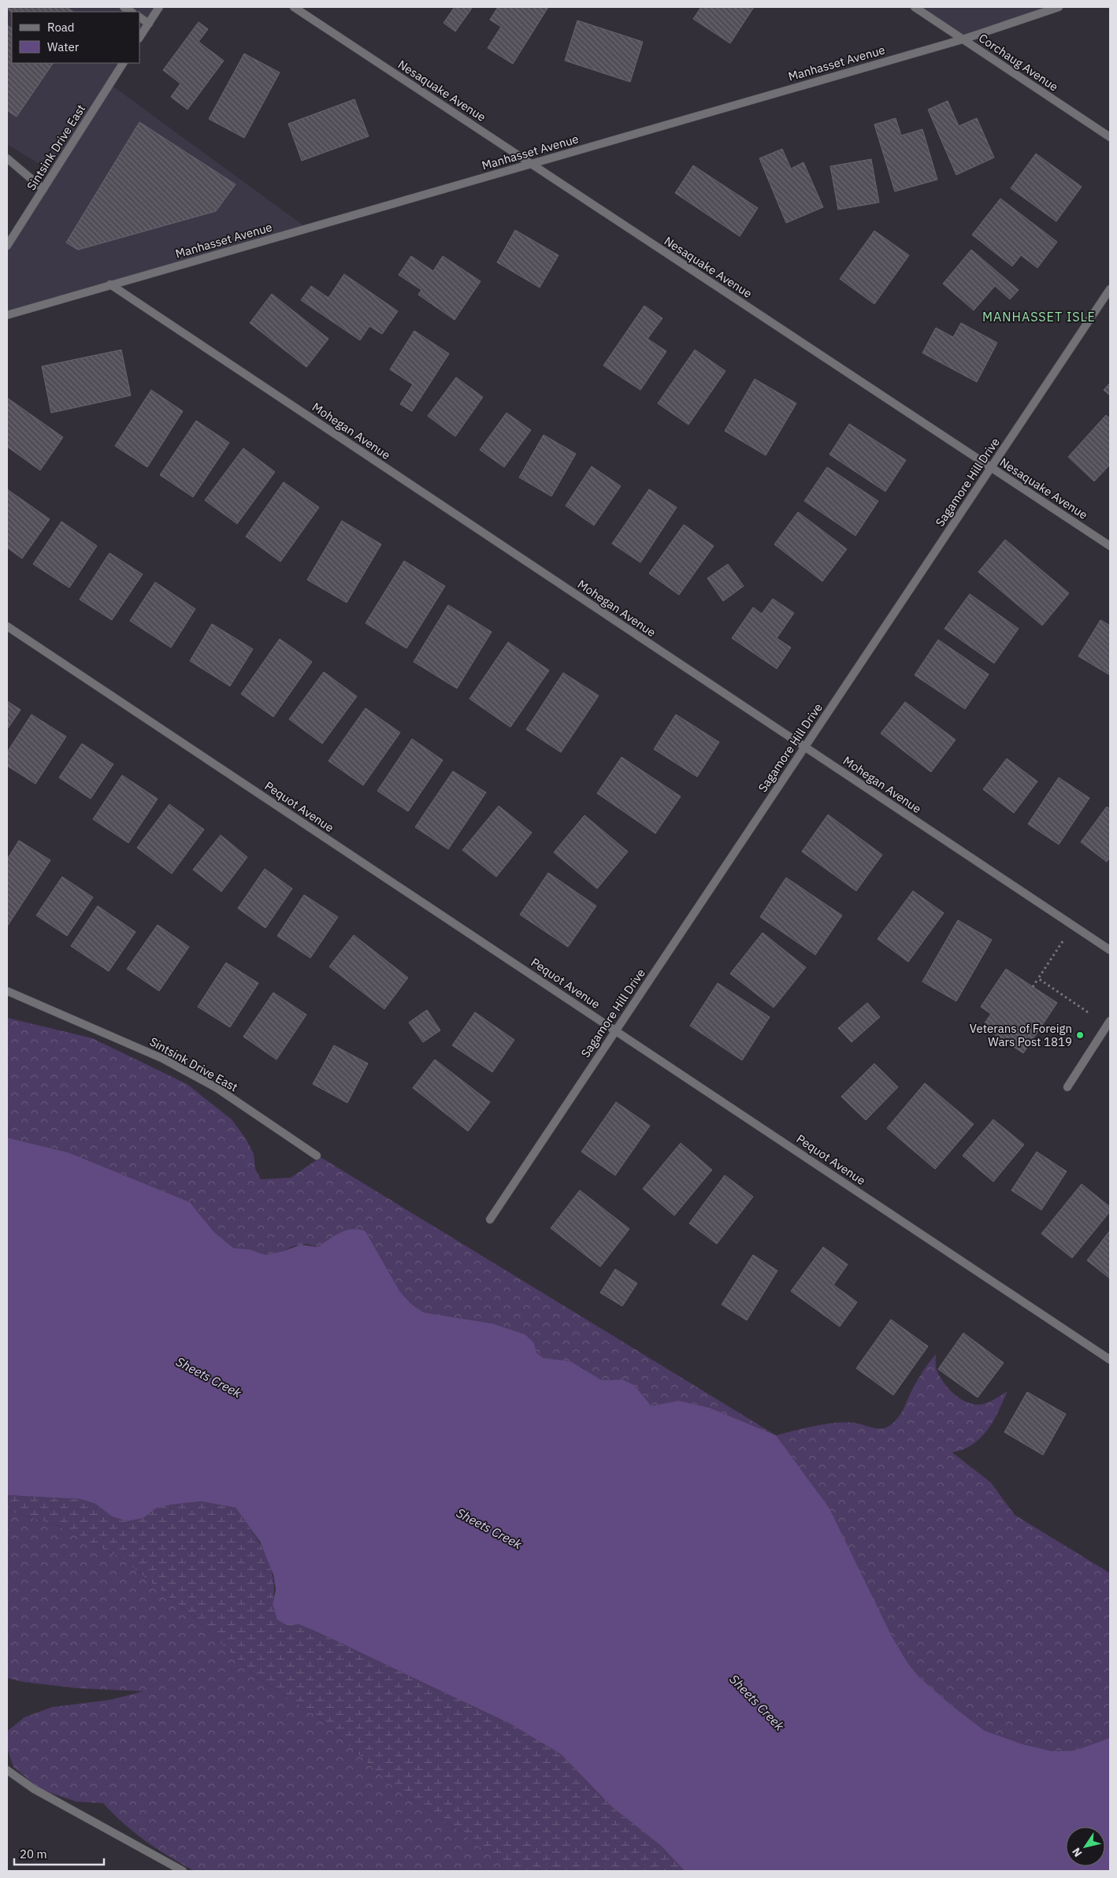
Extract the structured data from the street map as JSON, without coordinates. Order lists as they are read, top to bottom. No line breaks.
{"streets":{"street":["Corchaug Avenue","Manhasset Avenue","Nesaquake Avenue","Sintsink Drive East","Mohegan Avenue","Sagamore Hill Drive","Pequot Avenue"]},"crossings":[["Corchaug Avenue","Manhasset Avenue"],["Manhasset Avenue","Nesaquake Avenue"],["Manhasset Avenue","Mohegan Avenue"],["Nesaquake Avenue","Sagamore Hill Drive"],["Mohegan Avenue","Sagamore Hill Drive"],["Sagamore Hill Drive","Pequot Avenue"]],"districts":["MANHASSET ISLE"],"water":["Sheets Creek"],"places":["Veterans of Foreign Wars Post 1819"],"legend":["Road","Water"],"scale_bar":"20 m","north":"bottom left"}
